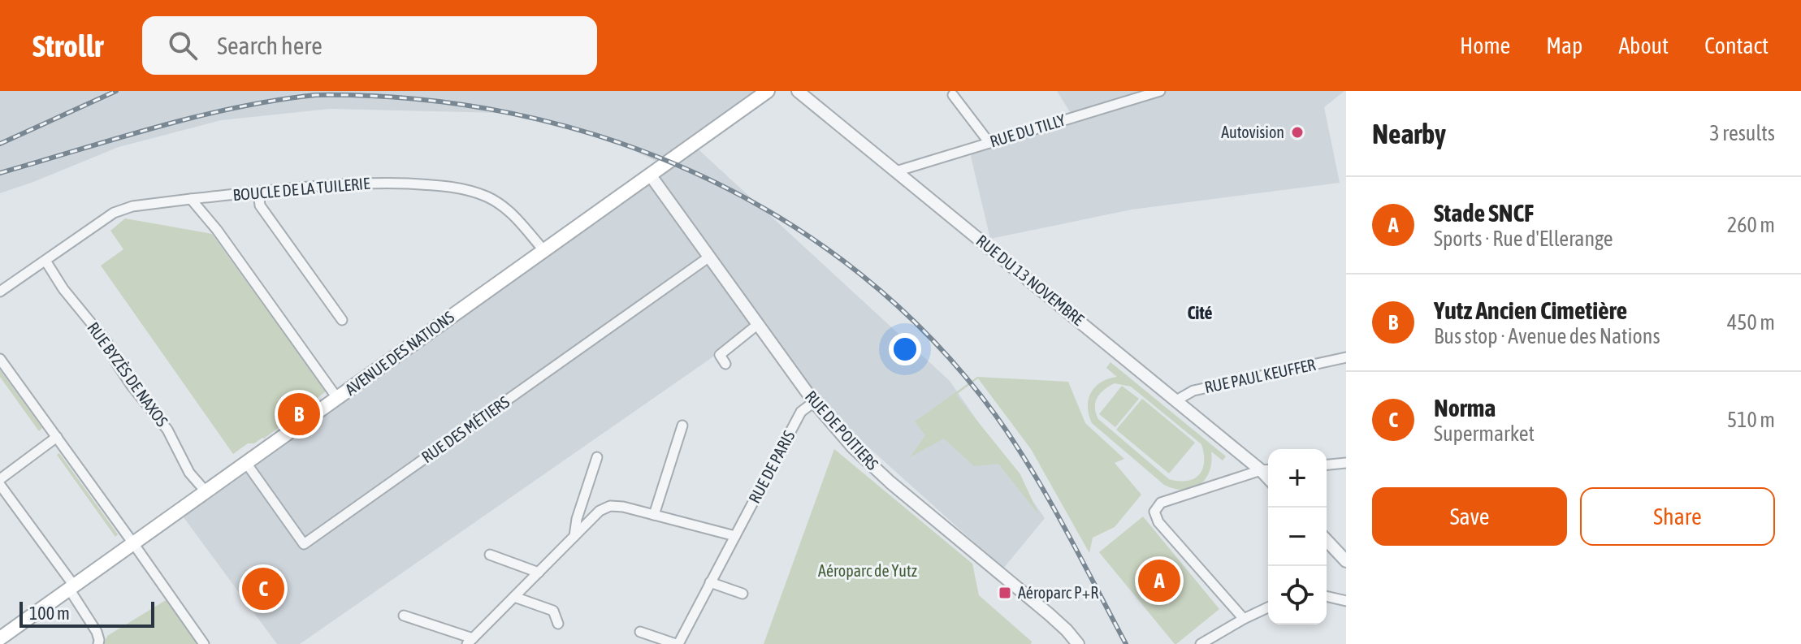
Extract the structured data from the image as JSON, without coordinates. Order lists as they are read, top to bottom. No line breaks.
{"streets":{"main road":["AVENUE DES NATIONS"],"street":["RUE DU TILLY","BOUCLE DE LA TUILERIE","RUE DU 13 NOVEMBRE","RUE BYZÈS DE NAXOS","RUE PAUL KEUFFER","RUE DES MÉTIERS","RUE DE POITIERS","RUE DE PARIS"]},"crossings":[["RUE DU TILLY","RUE DU 13 NOVEMBRE"],["BOUCLE DE LA TUILERIE","AVENUE DES NATIONS"],["BOUCLE DE LA TUILERIE","RUE BYZÈS DE NAXOS"],["RUE DU 13 NOVEMBRE","RUE PAUL KEUFFER"],["AVENUE DES NATIONS","RUE BYZÈS DE NAXOS"],["AVENUE DES NATIONS","RUE DES MÉTIERS"],["AVENUE DES NATIONS","RUE DE POITIERS"],["RUE DES MÉTIERS","RUE DE POITIERS"],["RUE DE POITIERS","RUE DE PARIS"]],"districts":["Cité"],"parks":["Aéroparc de Yutz"],"places":{"other":["Autovision"],"transit":["Aéroparc P+R"]},"scale_bar":"100 m","page":{"header":"Strollr","search":"Search here","nav":["Home","Map","About","Contact"],"heading":["Nearby","3 results"],"list":[{"mark":"A","name":"Stade SNCF","note":"Sports · Rue d'Ellerange","value":"260 m"},{"mark":"B","name":"Yutz Ancien Cimetière","note":"Bus stop · Avenue des Nations","value":"450 m"},{"mark":"C","name":"Norma","note":"Supermarket","value":"510 m"}],"pins":["B","A","C"],"map_buttons":["+","−"],"buttons":["Save","Share"],"scale":"100 m"}}
